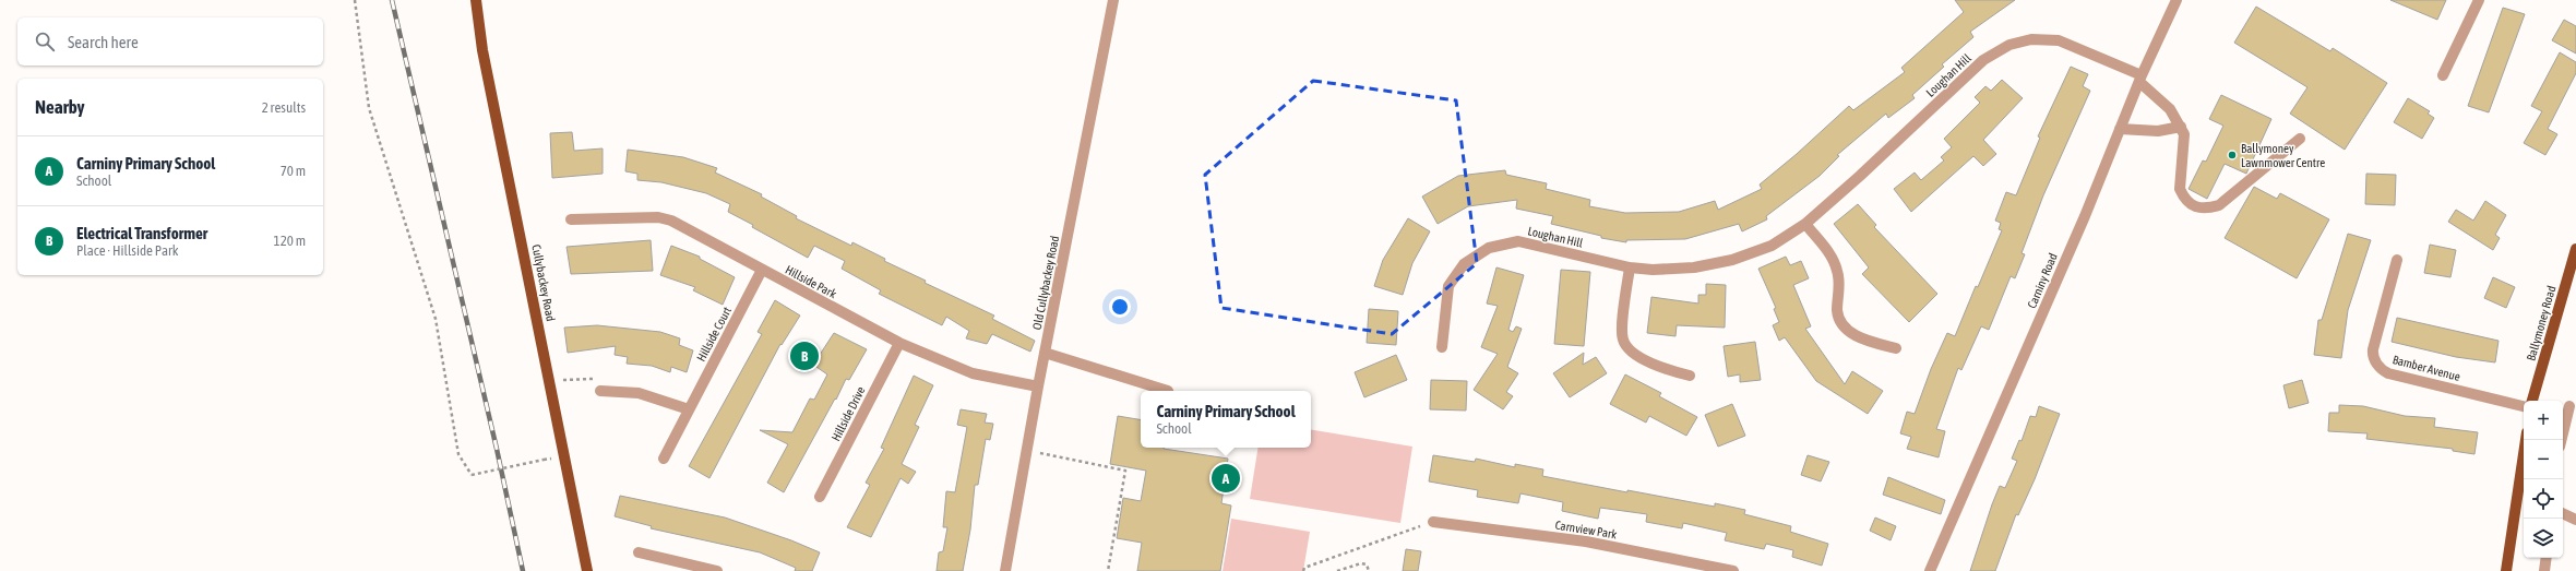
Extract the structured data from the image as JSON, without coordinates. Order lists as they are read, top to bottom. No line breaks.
{"streets":{"main road":["Cullybackey Road","Ballymoney Road"],"street":["Loughan Hill","Carniny Road","Hillside Park","Old Cullybackey Road","Hillside Court","Bamber Avenue","Hillside Drive","Carnview Park"]},"crossings":[["Loughan Hill","Carniny Road"],["Hillside Park","Old Cullybackey Road"],["Hillside Park","Hillside Court"],["Hillside Park","Hillside Drive"]],"places":["Ballymoney Lawnmower Centre"],"page":{"search":"Search here","heading":["Nearby","2 results"],"list":[{"mark":"A","name":"Carniny Primary School","note":"School","value":"70 m"},{"mark":"B","name":"Electrical Transformer","note":"Place · Hillside Park","value":"120 m"}],"pins":["B","A"],"popup":["Carniny Primary School","School"],"map_buttons":["+","−"]}}
